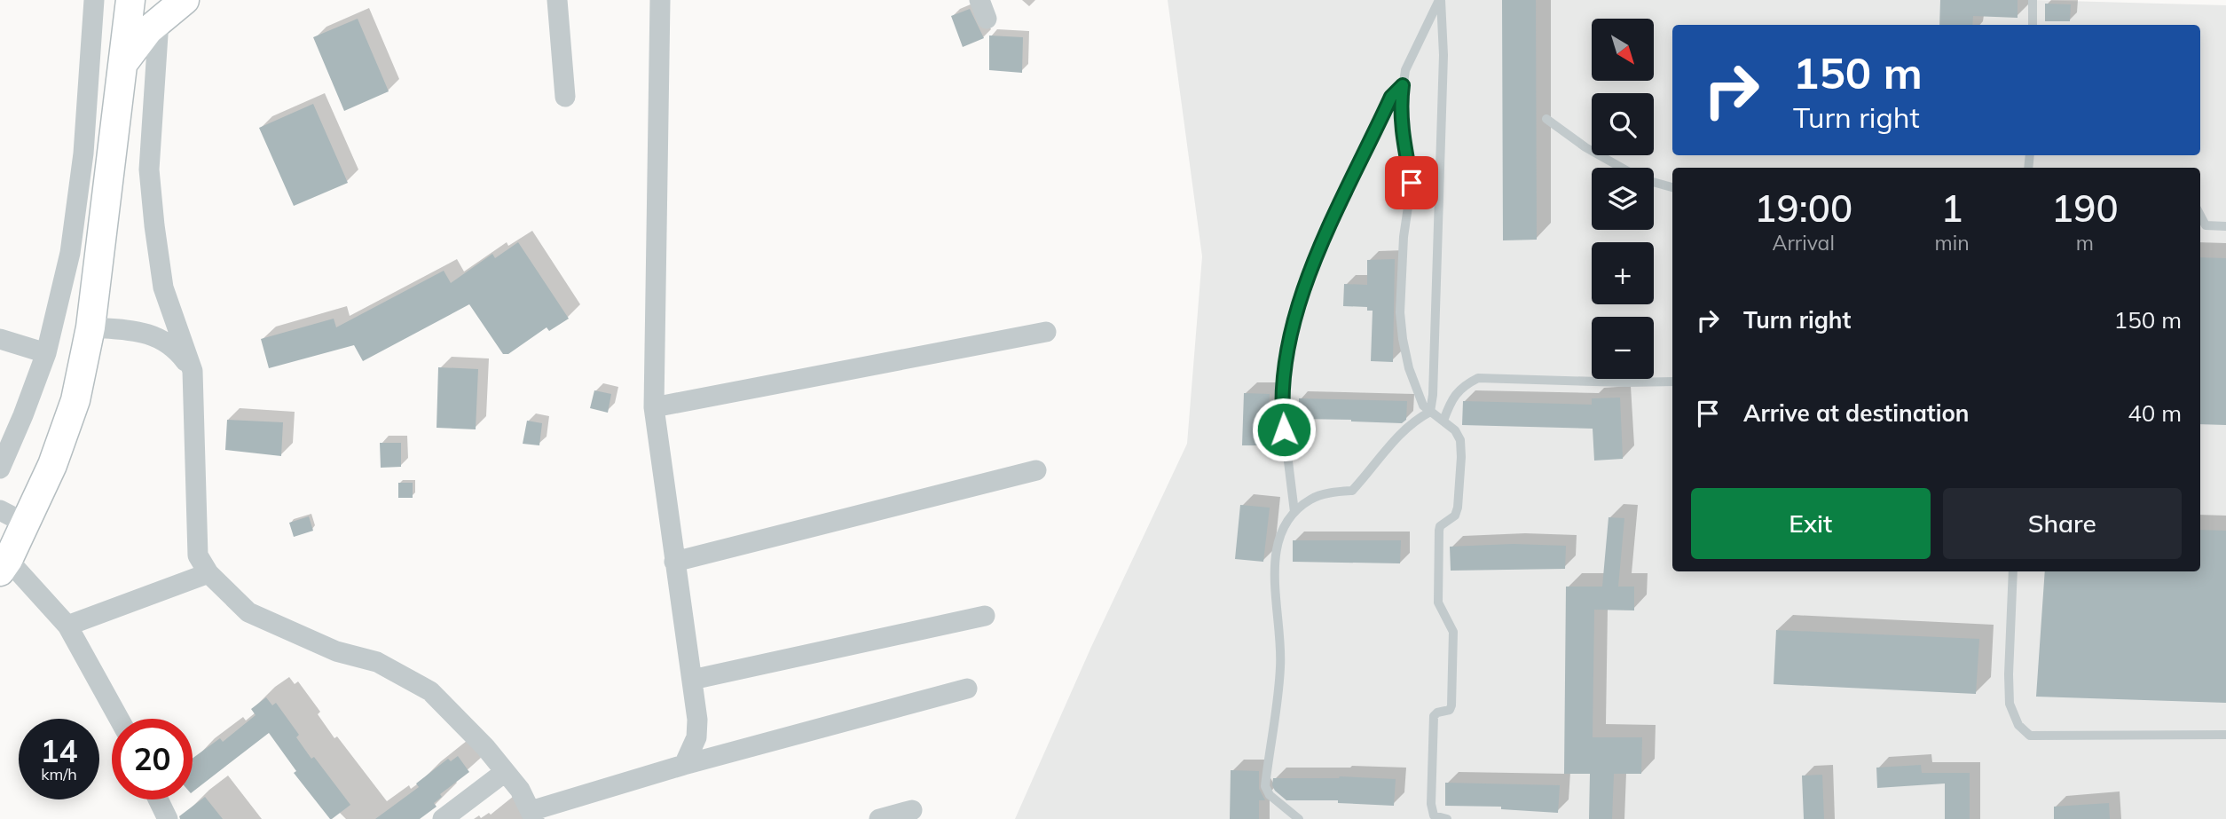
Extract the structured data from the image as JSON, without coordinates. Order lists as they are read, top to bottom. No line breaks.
{"north":"bottom right","page":{"map_buttons":["+","−"],"turn":["150 m","Turn right"],"eta":["19:00","Arrival","1","min","190","m"],"list":[{"name":"Turn right","value":"150 m"},{"name":"Arrive at destination","value":"40 m"}],"buttons":["Exit","Share"],"speed":"14 km/h","limit":"20"}}
